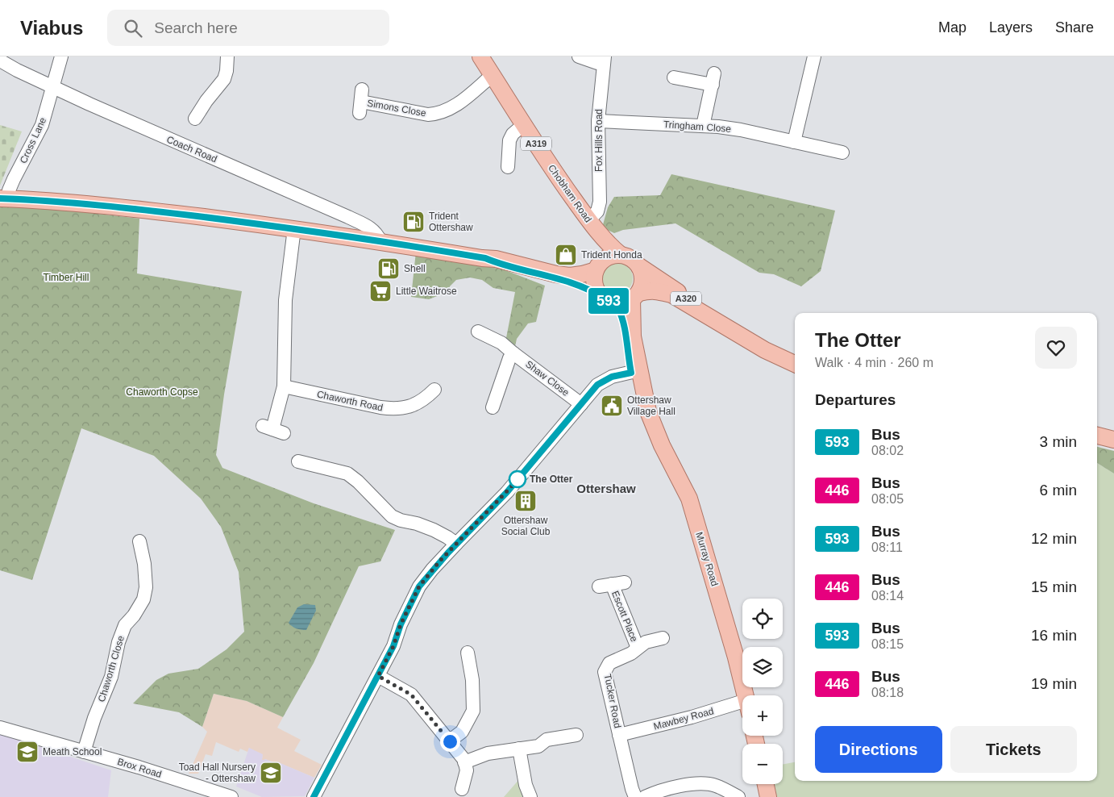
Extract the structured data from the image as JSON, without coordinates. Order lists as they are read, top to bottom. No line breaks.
{"streets":{"main road":["A319","Chobham Road","A320","Murray Road"],"street":["Simons Close","Tringham Close","Cross Lane","Fox Hills Road","Coach Road","Shaw Close","Chaworth Road","Escott Place","Chaworth Close","Tucker Road","Mawbey Road","Brox Road"]},"crossings":[["Simons Close","Chobham Road"],["Tringham Close","Fox Hills Road"],["Cross Lane","Coach Road"],["Fox Hills Road","Chobham Road"],["Chobham Road","A320"],["Chobham Road","Murray Road"],["A320","Murray Road"],["Escott Place","Tucker Road"],["Chaworth Close","Brox Road"],["Tucker Road","Mawbey Road"]],"districts":["Ottershaw"],"parks":["Timber Hill","Chaworth Copse"],"places":{"fuel station":["Trident Ottershaw","Shell"],"shop":["Trident Honda"],"supermarket":["Little Waitrose"],"public building":["Ottershaw Village Hall"],"other":["The Otter"],"building":["Ottershaw Social Club"],"school or university":["Meath School","Toad Hall Nursery - Ottershaw"]},"lines":["bus line 593"],"page":{"header":"Viabus","search":"Search here","nav":["Map","Layers","Share"],"on_map":"593","heading":[["The Otter","Walk · 4 min · 260 m"],"Departures"],"list":[{"mark":"593","name":"Bus","note":"08:02","value":"3 min"},{"mark":"446","name":"Bus","note":"08:05","value":"6 min"},{"mark":"593","name":"Bus","note":"08:11","value":"12 min"},{"mark":"446","name":"Bus","note":"08:14","value":"15 min"},{"mark":"593","name":"Bus","note":"08:15","value":"16 min"},{"mark":"446","name":"Bus","note":"08:18","value":"19 min"}],"map_buttons":["+","−"],"buttons":["Directions","Tickets"]}}
